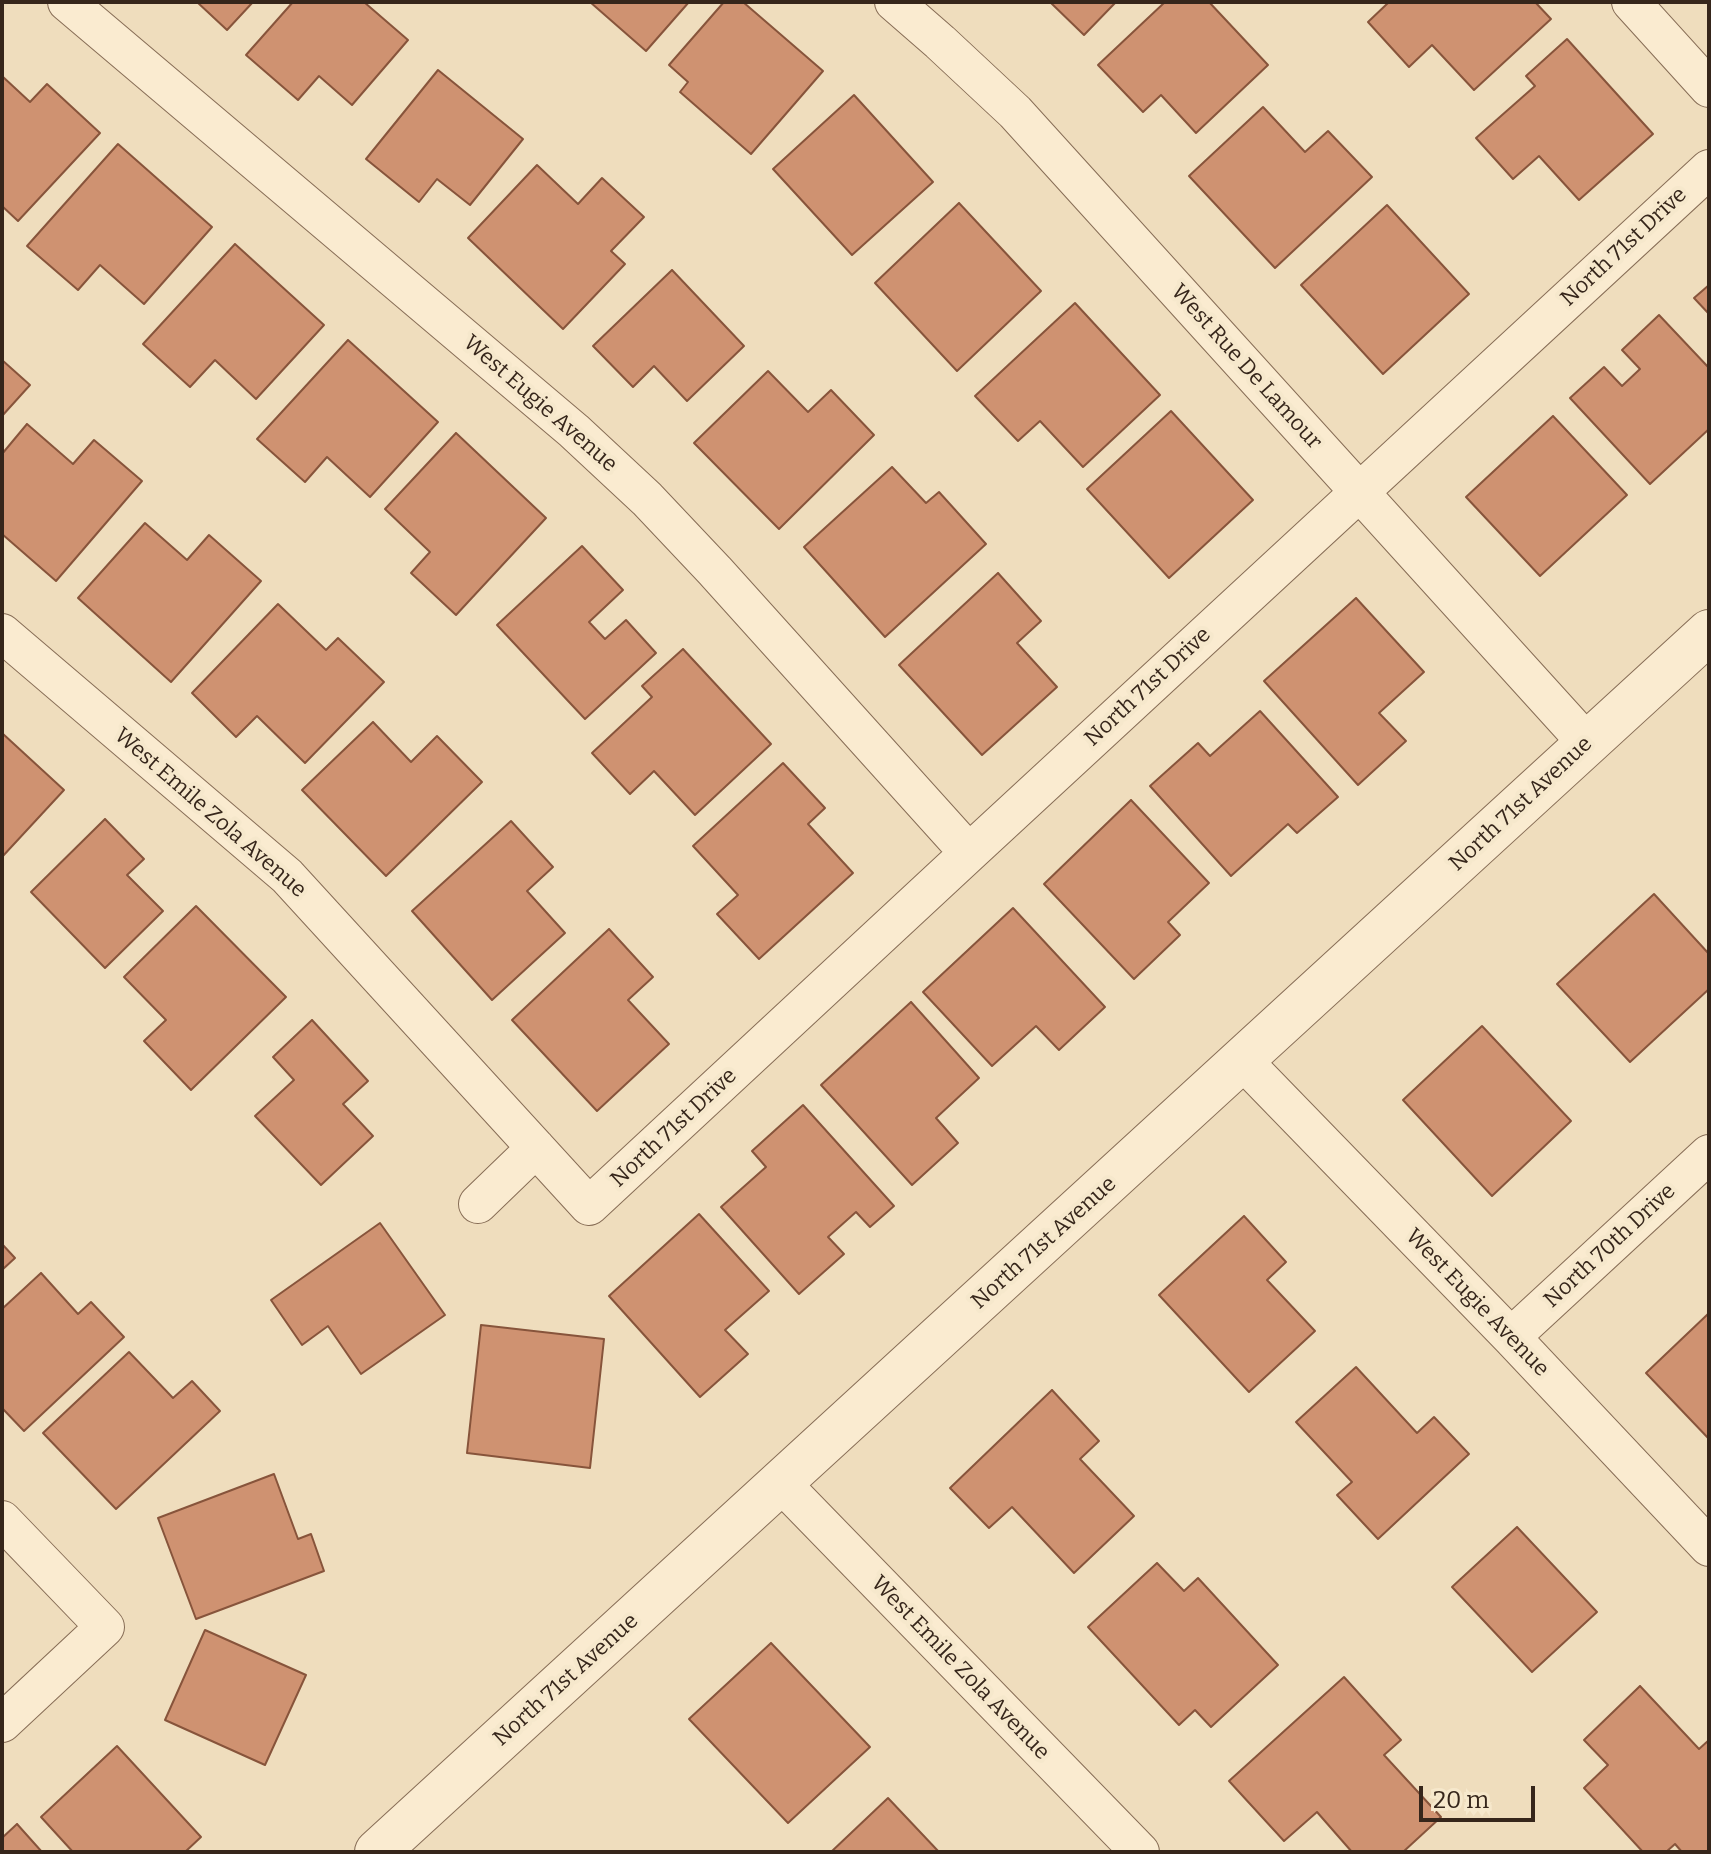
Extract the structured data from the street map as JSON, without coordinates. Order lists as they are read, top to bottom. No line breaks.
{"streets":{"street":["North 71st Drive","West Rue De Lamour","West Eugie Avenue","North 71st Avenue","West Emile Zola Avenue","North 70th Drive"]},"crossings":[["North 71st Drive","West Rue De Lamour"],["North 71st Drive","West Eugie Avenue"],["North 71st Drive","West Emile Zola Avenue"],["West Rue De Lamour","North 71st Avenue"],["West Eugie Avenue","North 71st Avenue"],["West Eugie Avenue","North 70th Drive"],["North 71st Avenue","West Emile Zola Avenue"]],"scale_bar":"20 m"}
